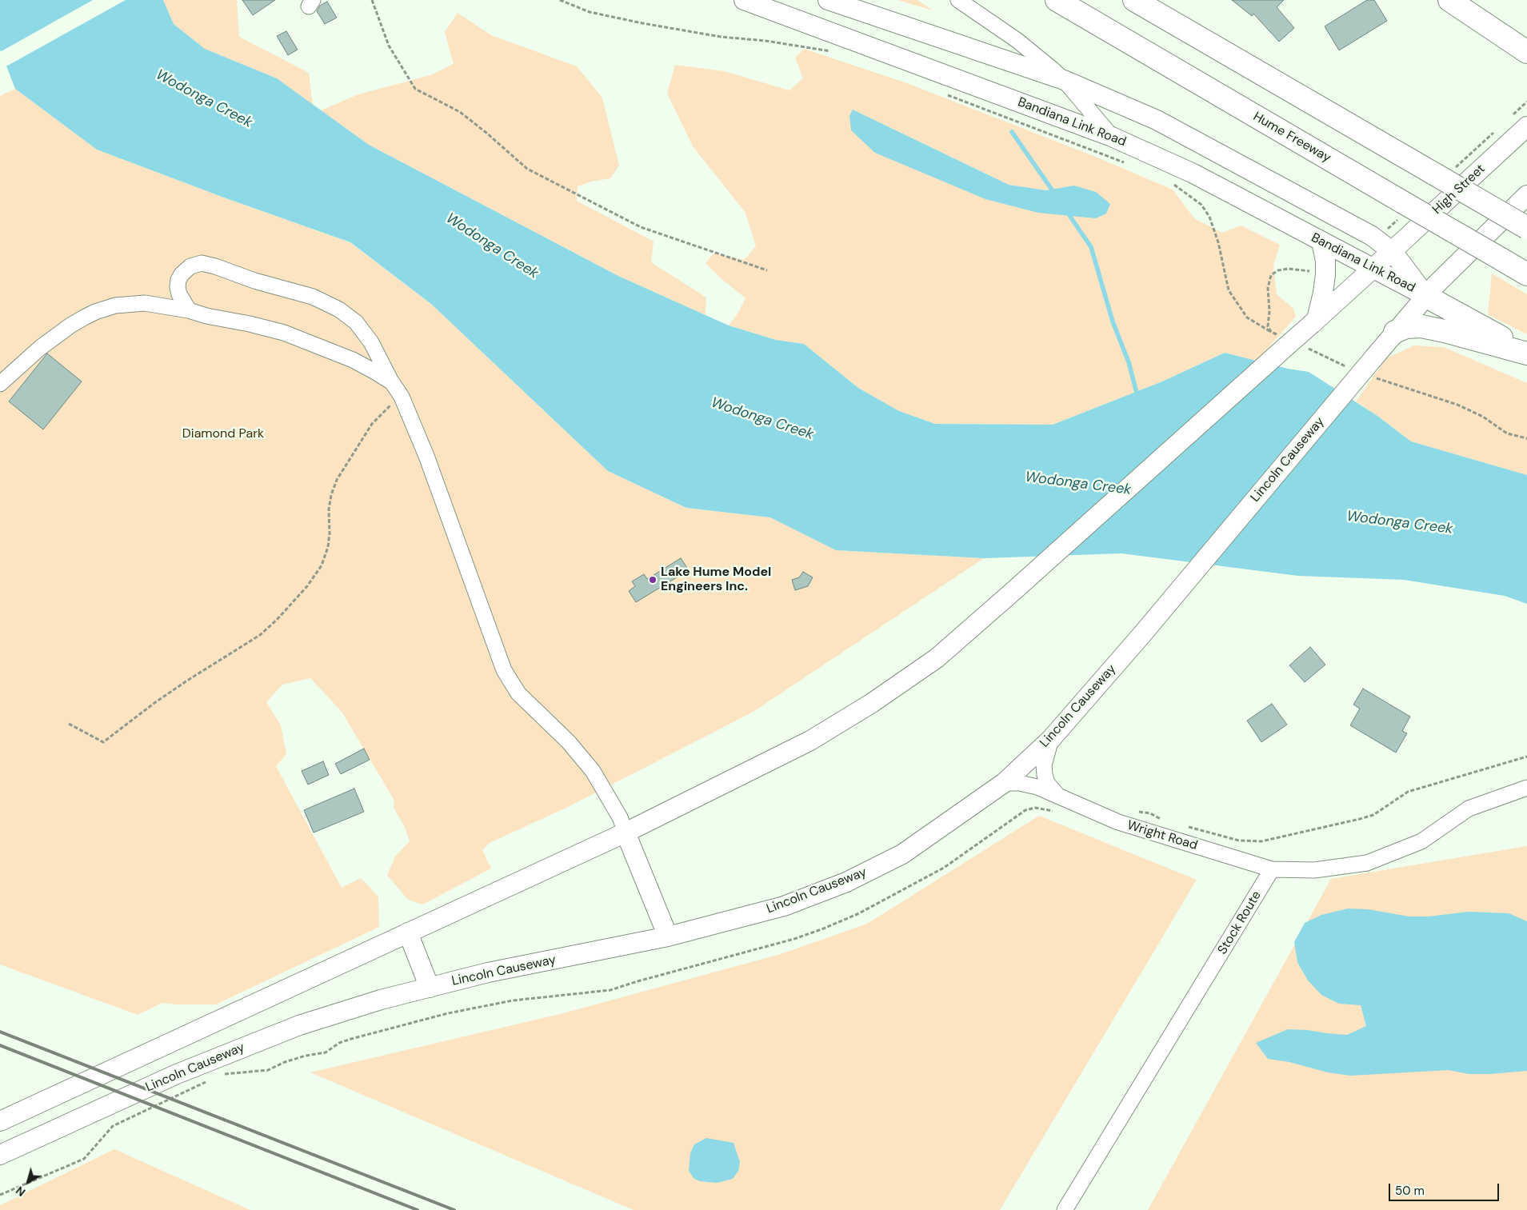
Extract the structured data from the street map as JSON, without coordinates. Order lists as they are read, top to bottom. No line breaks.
{"streets":{"highway":["Hume Freeway"],"main road":["Bandiana Link Road","High Street","Lincoln Causeway"],"street":["Wright Road","Stock Route"]},"crossings":[["Bandiana Link Road","High Street"],["Bandiana Link Road","Lincoln Causeway"],["Lincoln Causeway","Wright Road"],["Wright Road","Stock Route"]],"water":["Wodonga Creek"],"parks":["Diamond Park"],"places":["Lake Hume Model Engineers Inc."],"scale_bar":"50 m","north":"bottom left"}
